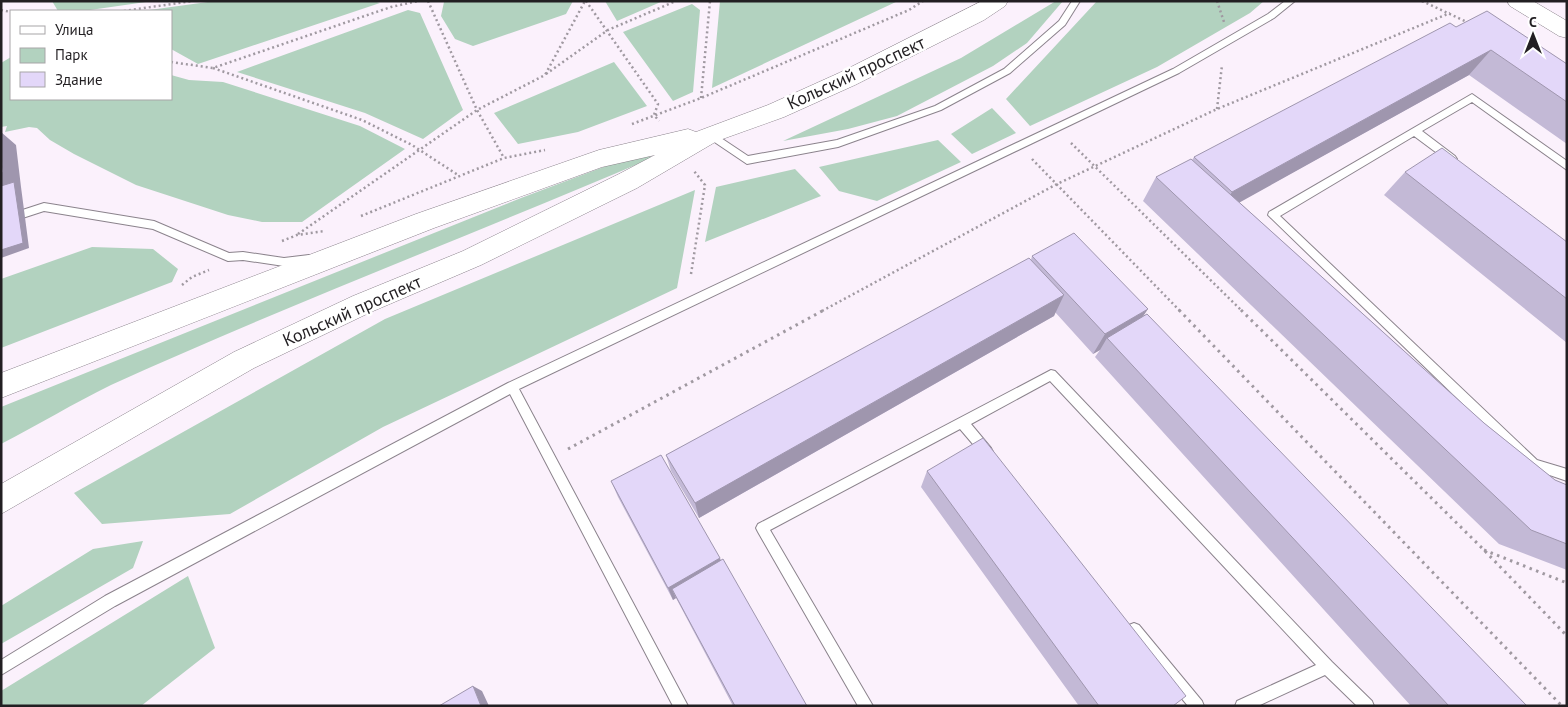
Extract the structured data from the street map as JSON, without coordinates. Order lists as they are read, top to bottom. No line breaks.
{"streets":{"main road":["Кольский проспект"]},"legend":["Улица","Парк","Здание"],"north":"top"}
